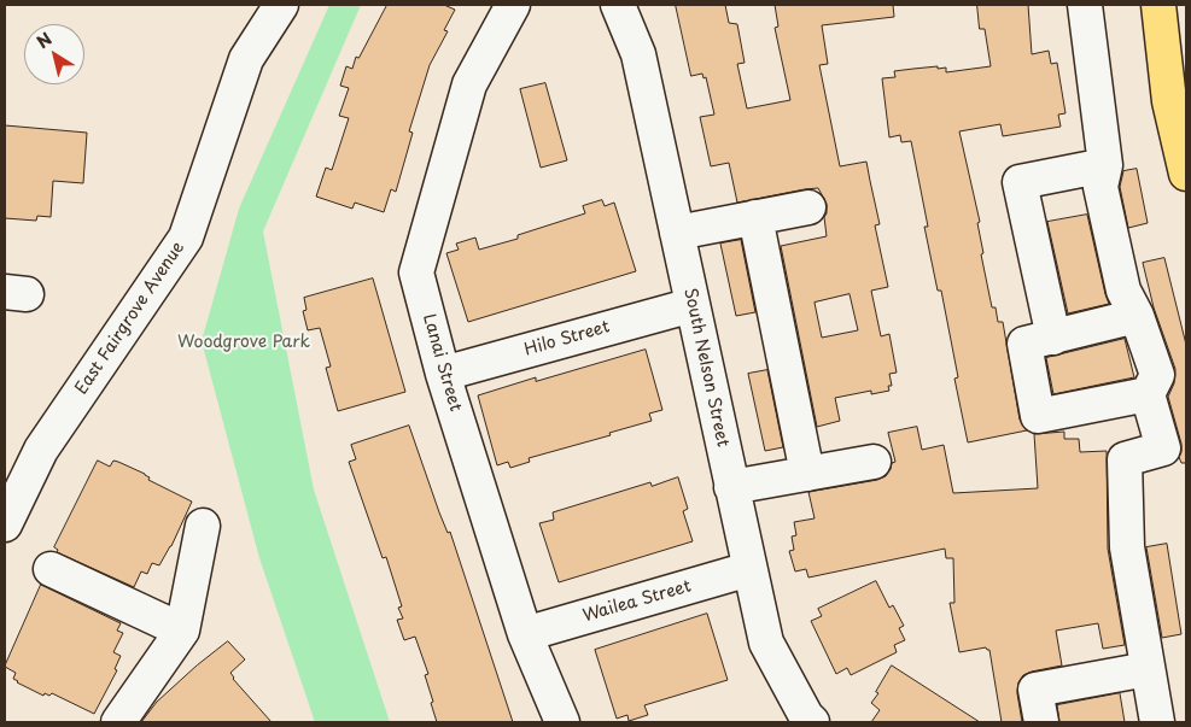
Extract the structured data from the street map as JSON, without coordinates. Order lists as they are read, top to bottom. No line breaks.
{"streets":{"street":["East Fairgrove Avenue","Hilo Street","Lanai Street","South Nelson Street","Wailea Street"]},"crossings":[["Hilo Street","Lanai Street"],["Hilo Street","South Nelson Street"],["Lanai Street","Wailea Street"],["South Nelson Street","Wailea Street"]],"parks":["Woodgrove Park"],"north":"top left"}
